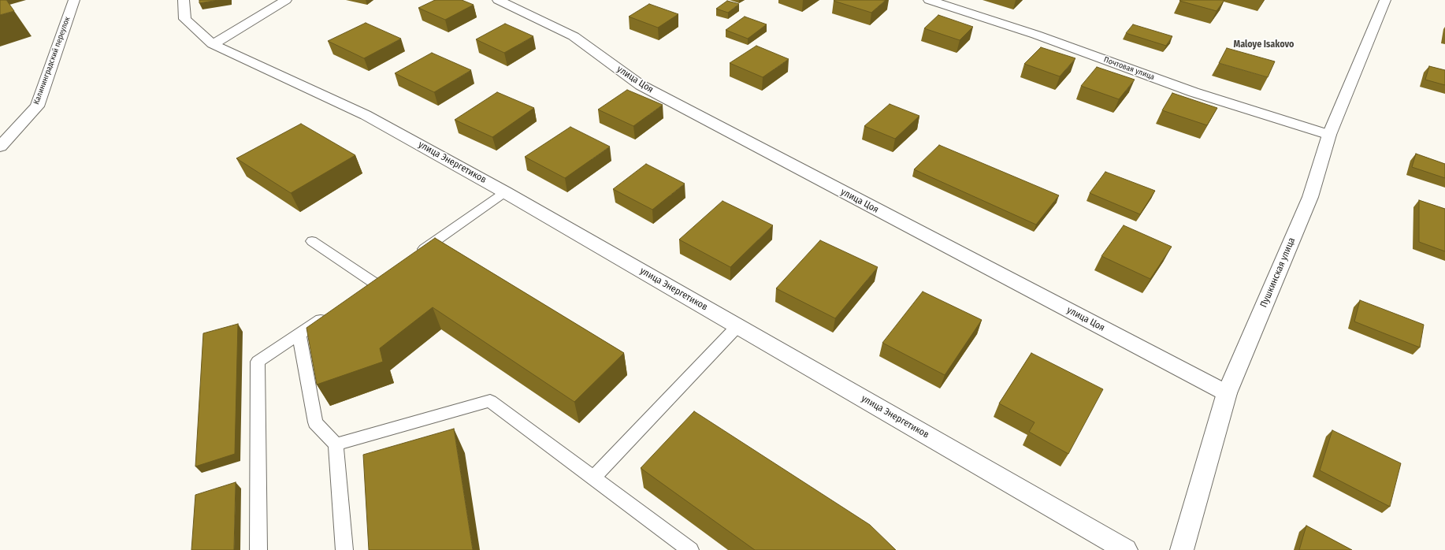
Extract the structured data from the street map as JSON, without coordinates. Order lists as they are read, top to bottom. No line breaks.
{"streets":{"street":["Калининградский переулок","Почтовая улица","улица Цоя","улица Энергетиков","Пушкинская улица"]},"crossings":[["Почтовая улица","Пушкинская улица"],["улица Цоя","Пушкинская улица"]],"districts":["Maloye Isakovo"]}
